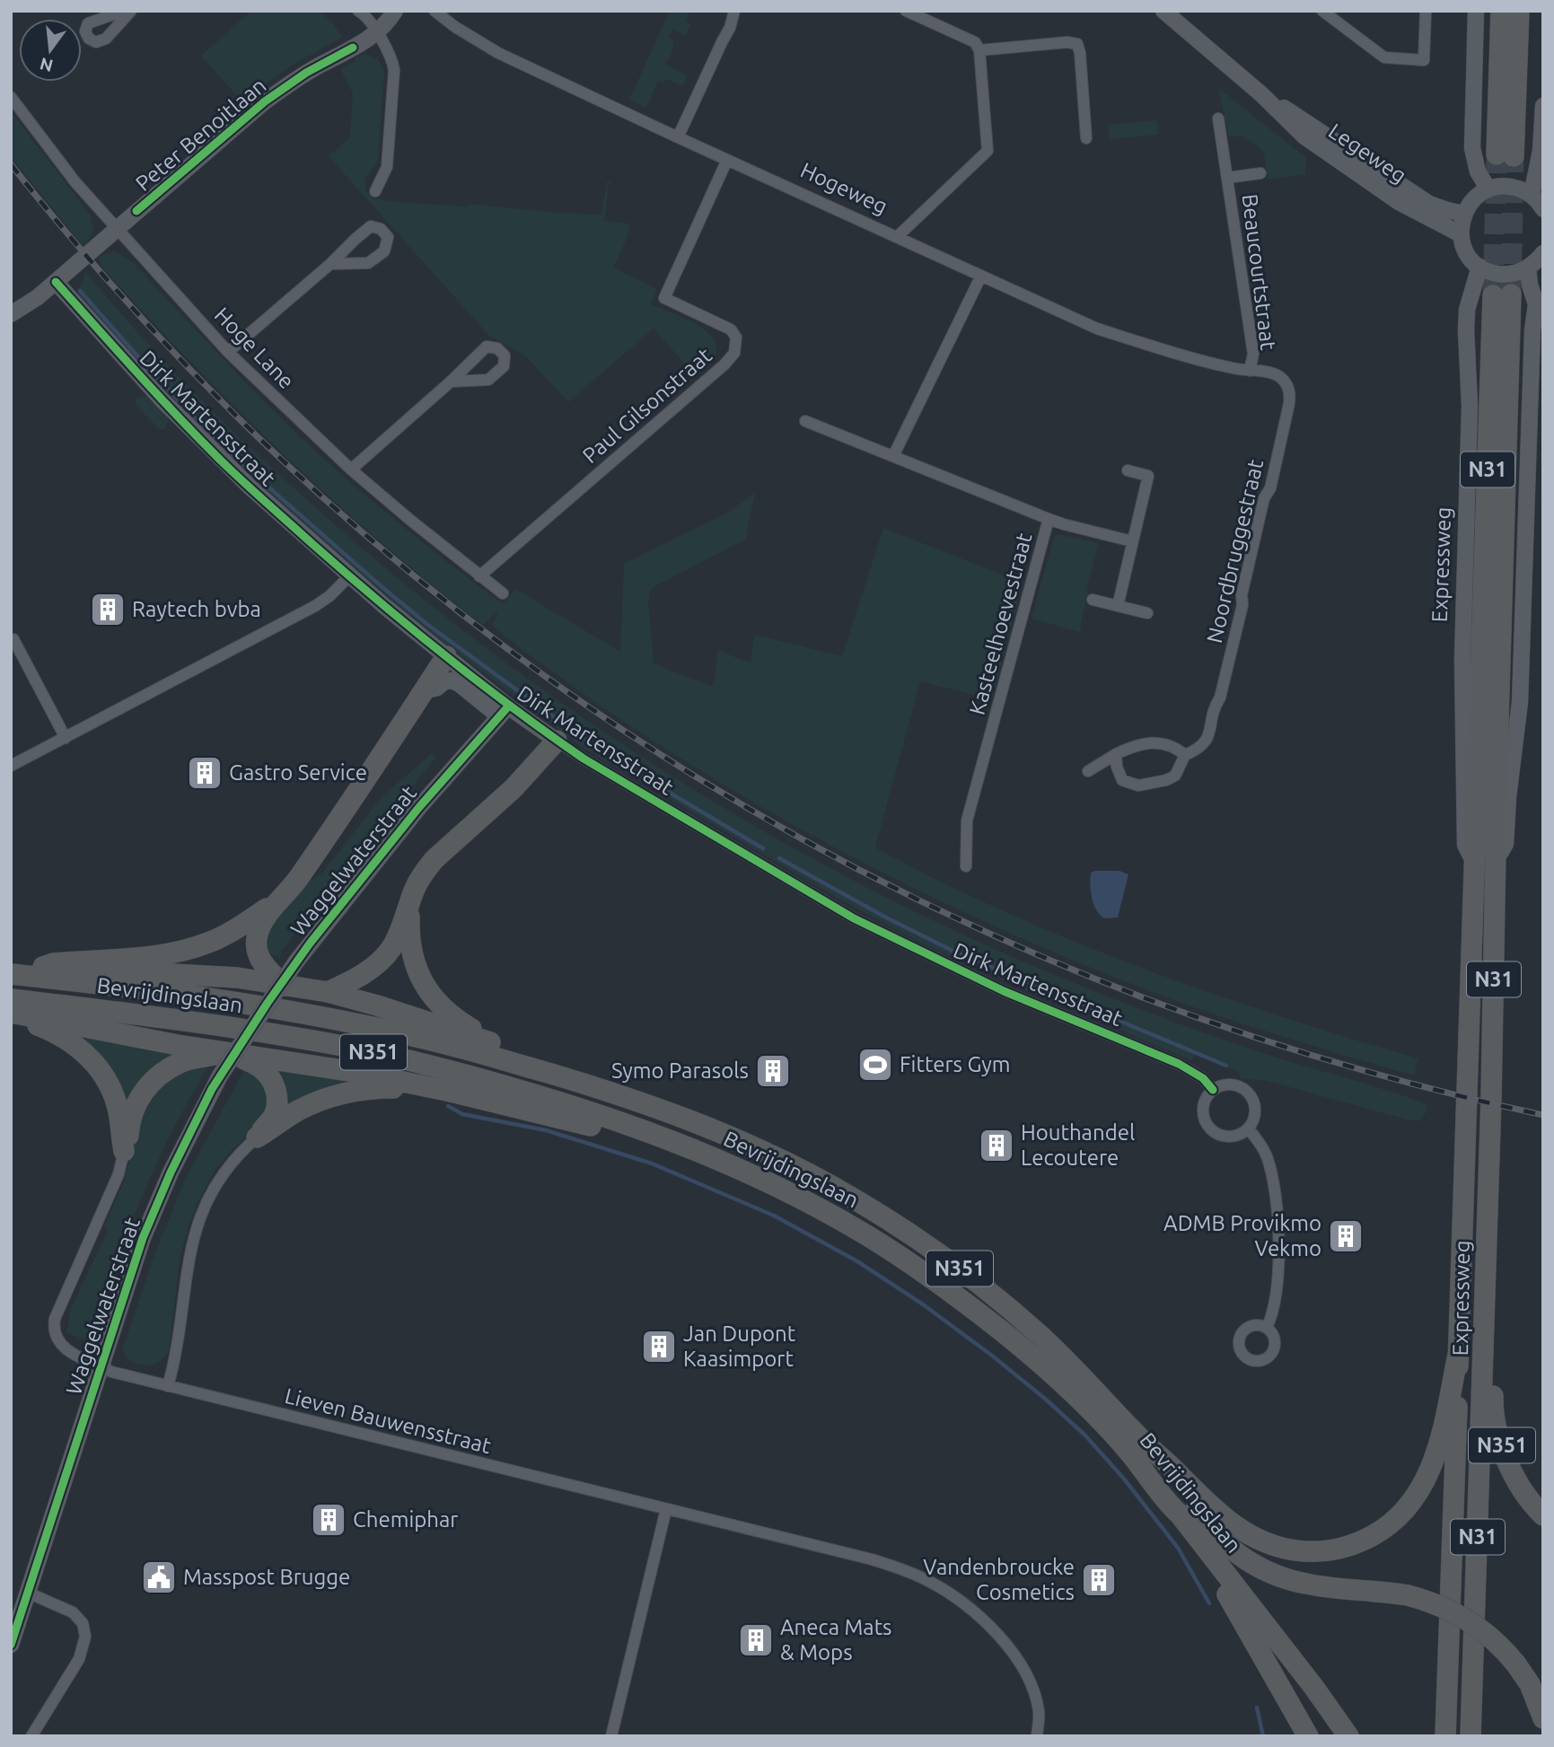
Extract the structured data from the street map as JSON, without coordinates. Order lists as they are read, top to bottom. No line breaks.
{"streets":{"highway":["N31","Expressweg","Bevrijdingslaan","N351"],"street":["Peter Benoitlaan","Legeweg","Hogeweg","Beaucourtstraat","Hoge Lane","Paul Gilsonstraat","Dirk Martensstraat","Noordbruggestraat","Kasteelhoevestraat","Waggelwaterstraat","Lieven Bauwensstraat"]},"crossings":[["Peter Benoitlaan","Hoge Lane"],["Peter Benoitlaan","Dirk Martensstraat"],["Hogeweg","Beaucourtstraat"],["Hogeweg","Paul Gilsonstraat"],["Hogeweg","Noordbruggestraat"],["Beaucourtstraat","Noordbruggestraat"],["Hoge Lane","Paul Gilsonstraat"],["Dirk Martensstraat","Waggelwaterstraat"],["Expressweg","N351"],["Waggelwaterstraat","Lieven Bauwensstraat"],["Bevrijdingslaan","N351"]],"places":{"building":["Raytech bvba","Gastro Service","Symo Parasols","Houthandel Lecoutere","ADMB Provikmo Vekmo","Jan Dupont Kaasimport","Chemiphar","Vandenbroucke Cosmetics","Aneca Mats & Mops"],"sports":["Fitters Gym"],"public building":["Masspost Brugge"]},"north":"bottom"}
